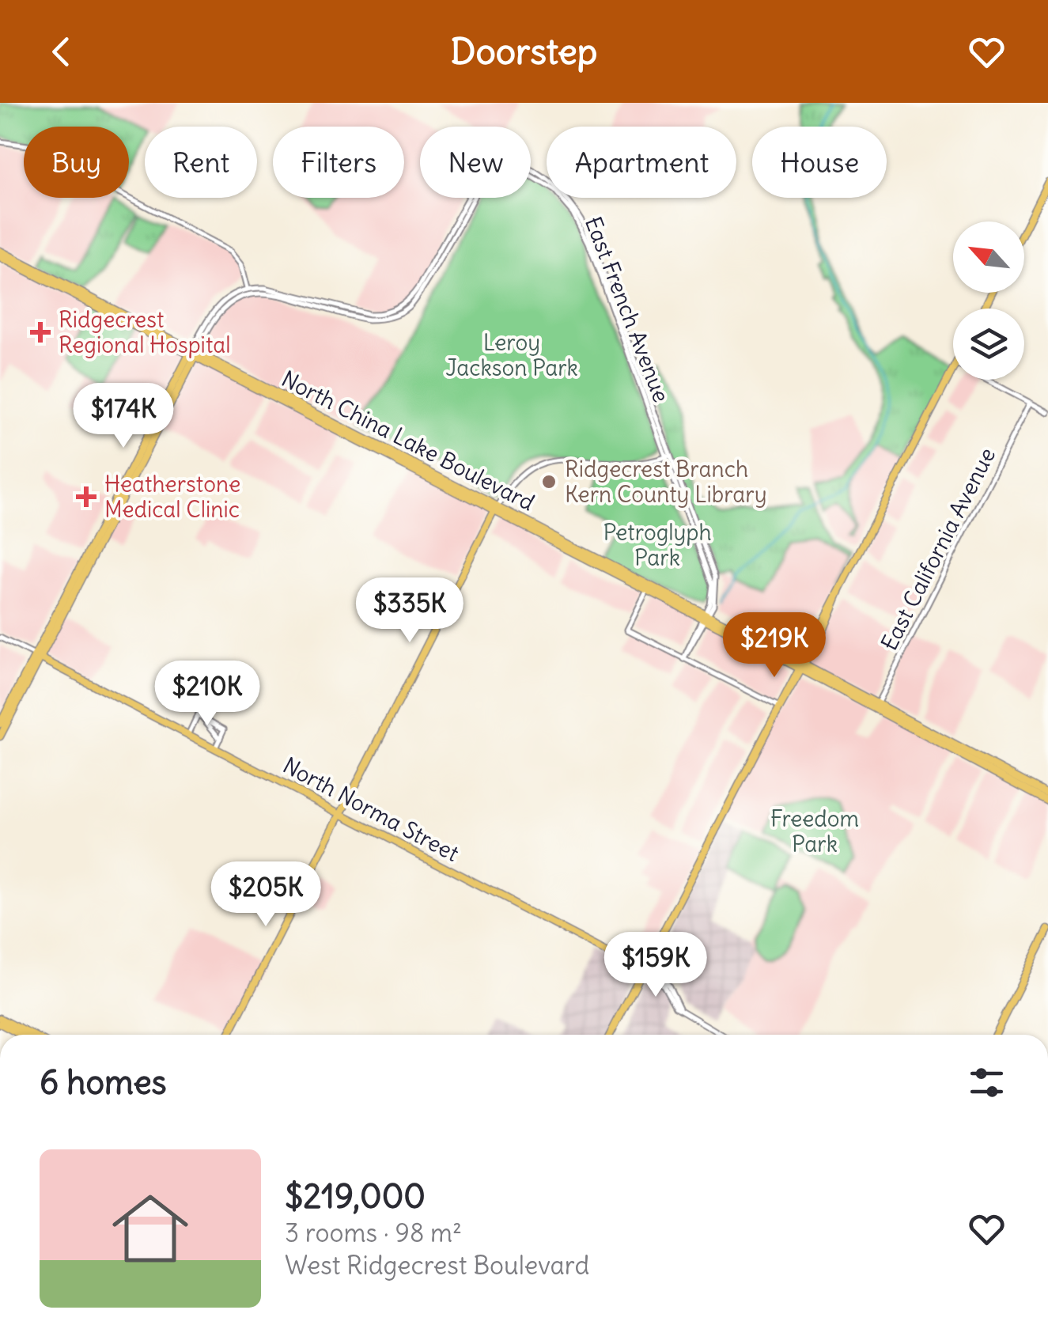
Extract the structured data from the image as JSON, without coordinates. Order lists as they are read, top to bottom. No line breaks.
{"streets":{"main road":["North China Lake Boulevard","North Norma Street"],"street":["East French Avenue","East California Avenue"]},"crossings":[["East French Avenue","North China Lake Boulevard"]],"parks":["Leroy Jackson Park","Petroglyph Park","Freedom Park"],"places":{"health":["Ridgecrest Regional Hospital","Heatherstone Medical Clinic"],"other":["Ridgecrest Branch Kern County Library"]},"north":"top left","page":{"header":"Doorstep","chip":["Buy","Rent","Filters","New","Apartment","House"],"price":["$174K","$335K","$219K","$210K","$205K","$159K"],"heading":"6 homes","list":[{"name":"$219,000","note":"3 rooms · 98 m² · West Ridgecrest Boulevard"}]}}
